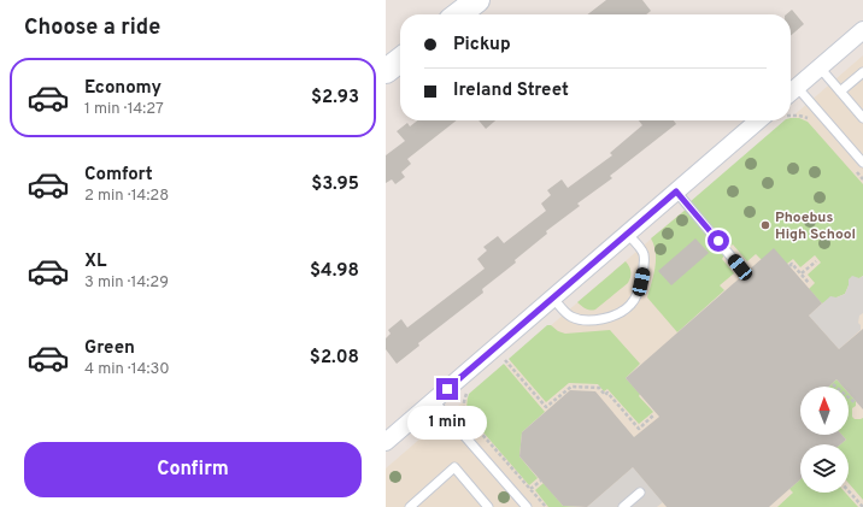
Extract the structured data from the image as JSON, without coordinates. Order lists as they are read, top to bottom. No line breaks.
{"places":["Phoebus High School"],"north":"top","page":{"heading":"Choose a ride","banner":["Pickup","Ireland Street"],"list":[{"name":"Economy","note":"1 min · 14:27","value":"$2.93"},{"name":"Comfort","note":"2 min · 14:28","value":"$3.95"},{"name":"XL","note":"3 min · 14:29","value":"$4.98"},{"name":"Green","note":"4 min · 14:30","value":"$2.08"}],"bubble":"1 min","buttons":"Confirm"}}
